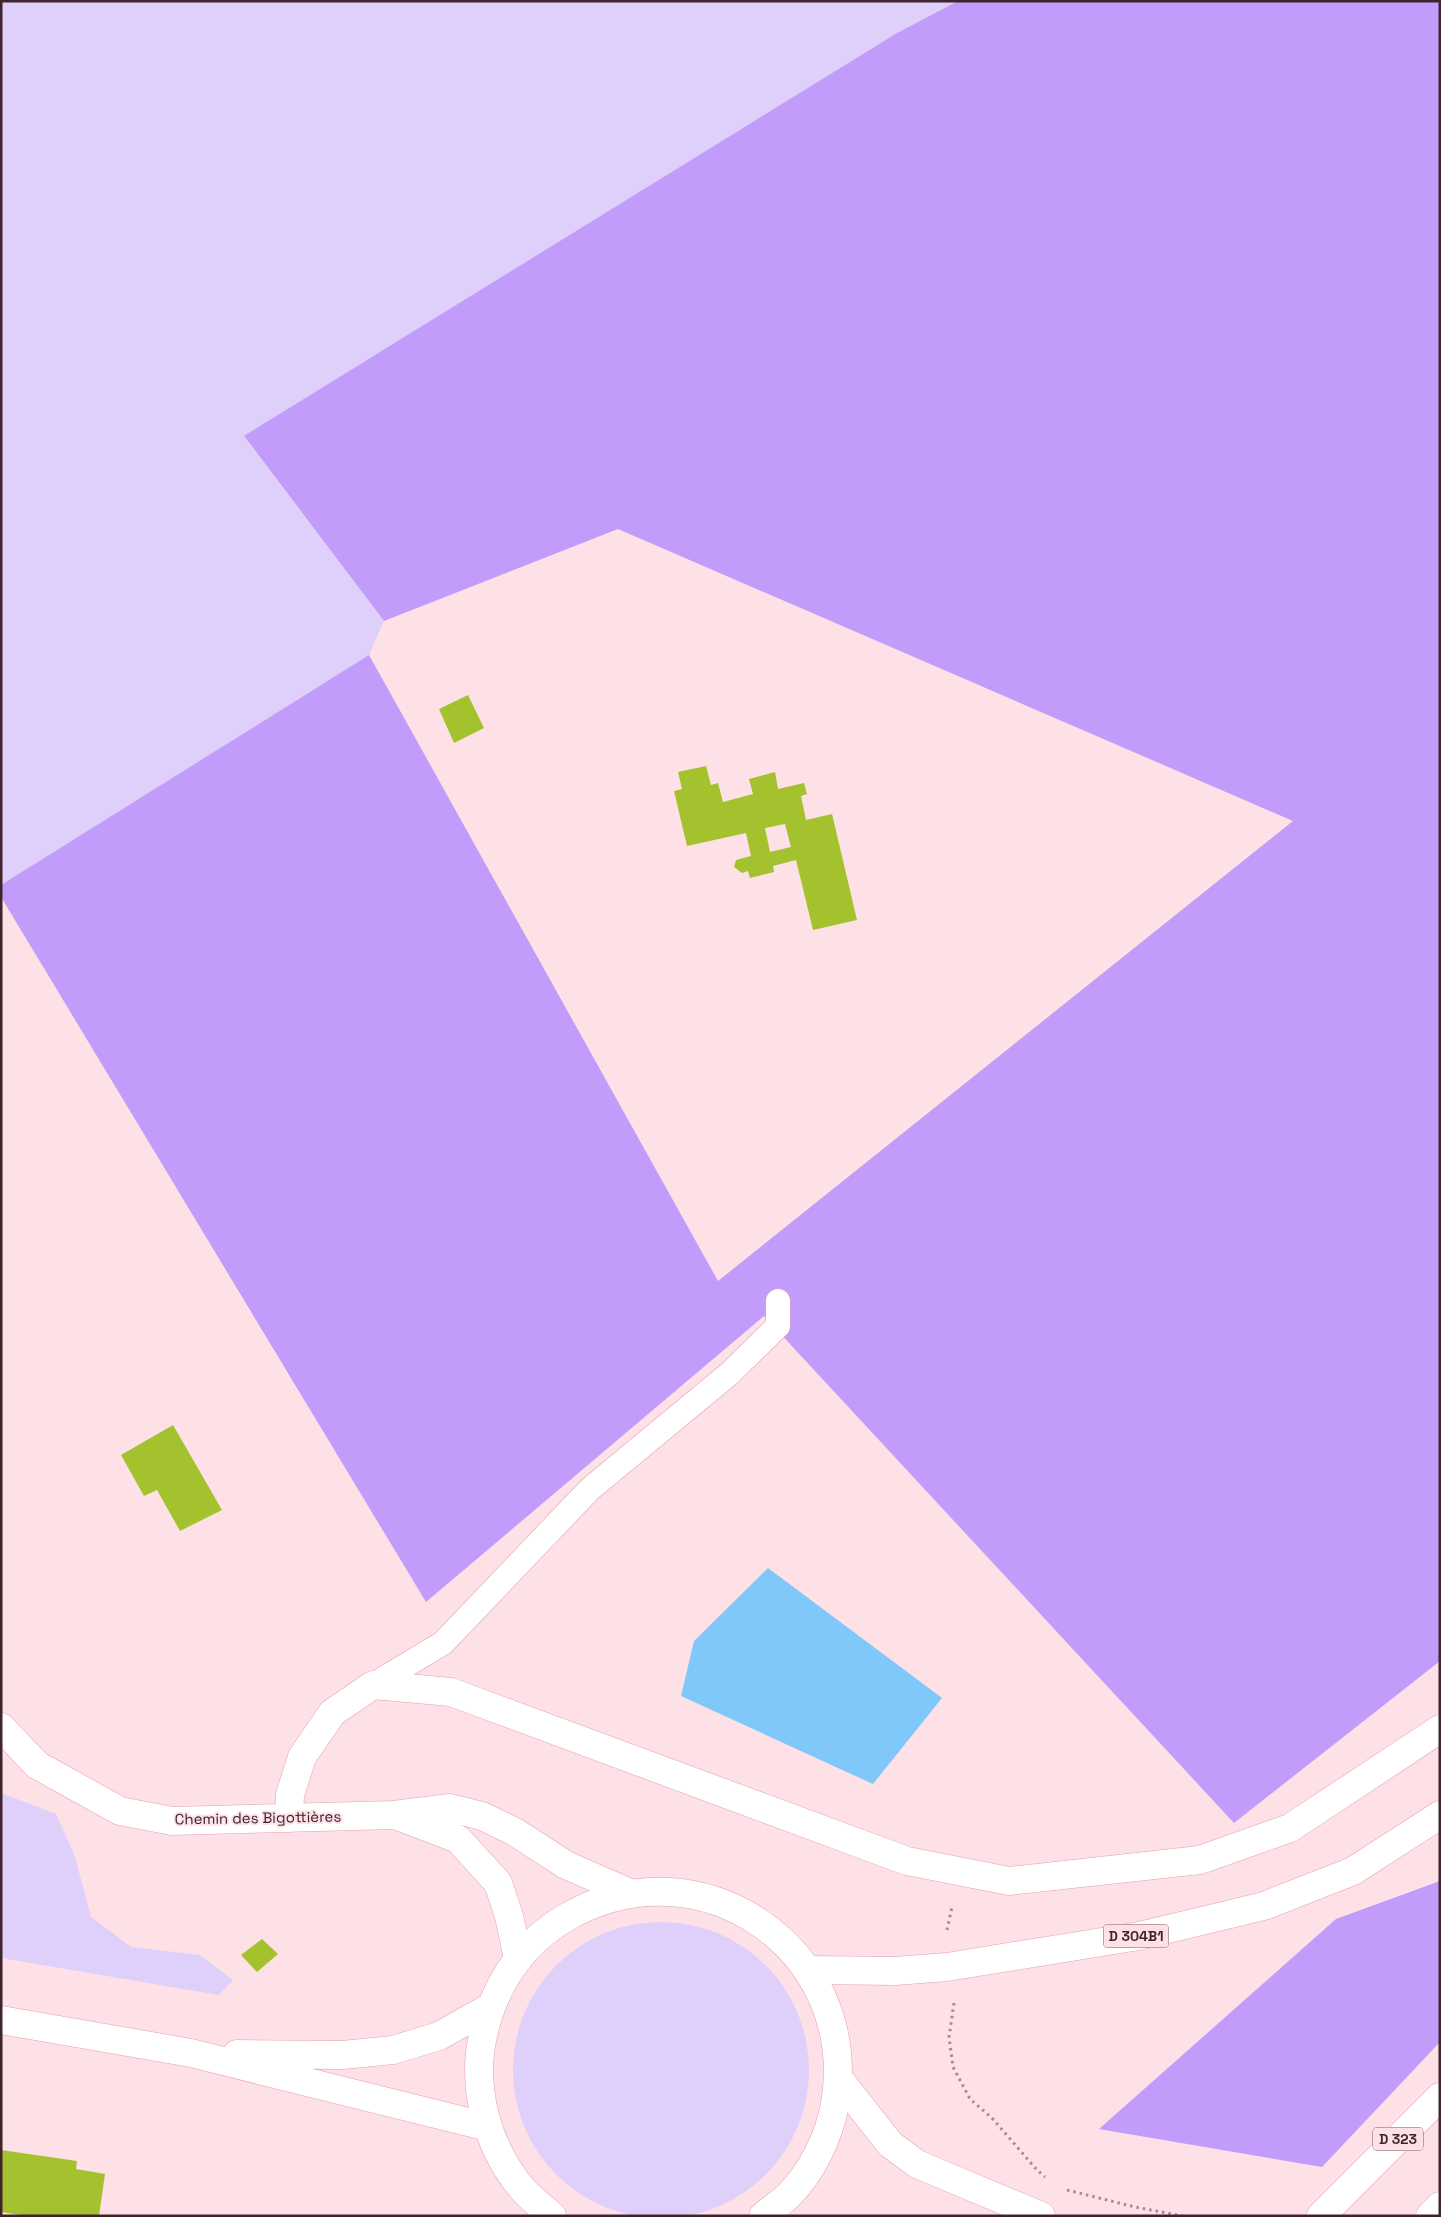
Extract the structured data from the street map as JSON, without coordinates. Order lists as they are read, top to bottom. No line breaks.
{"streets":{"main road":["Chemin des Bigottières","D 304B1","D 323"]}}
